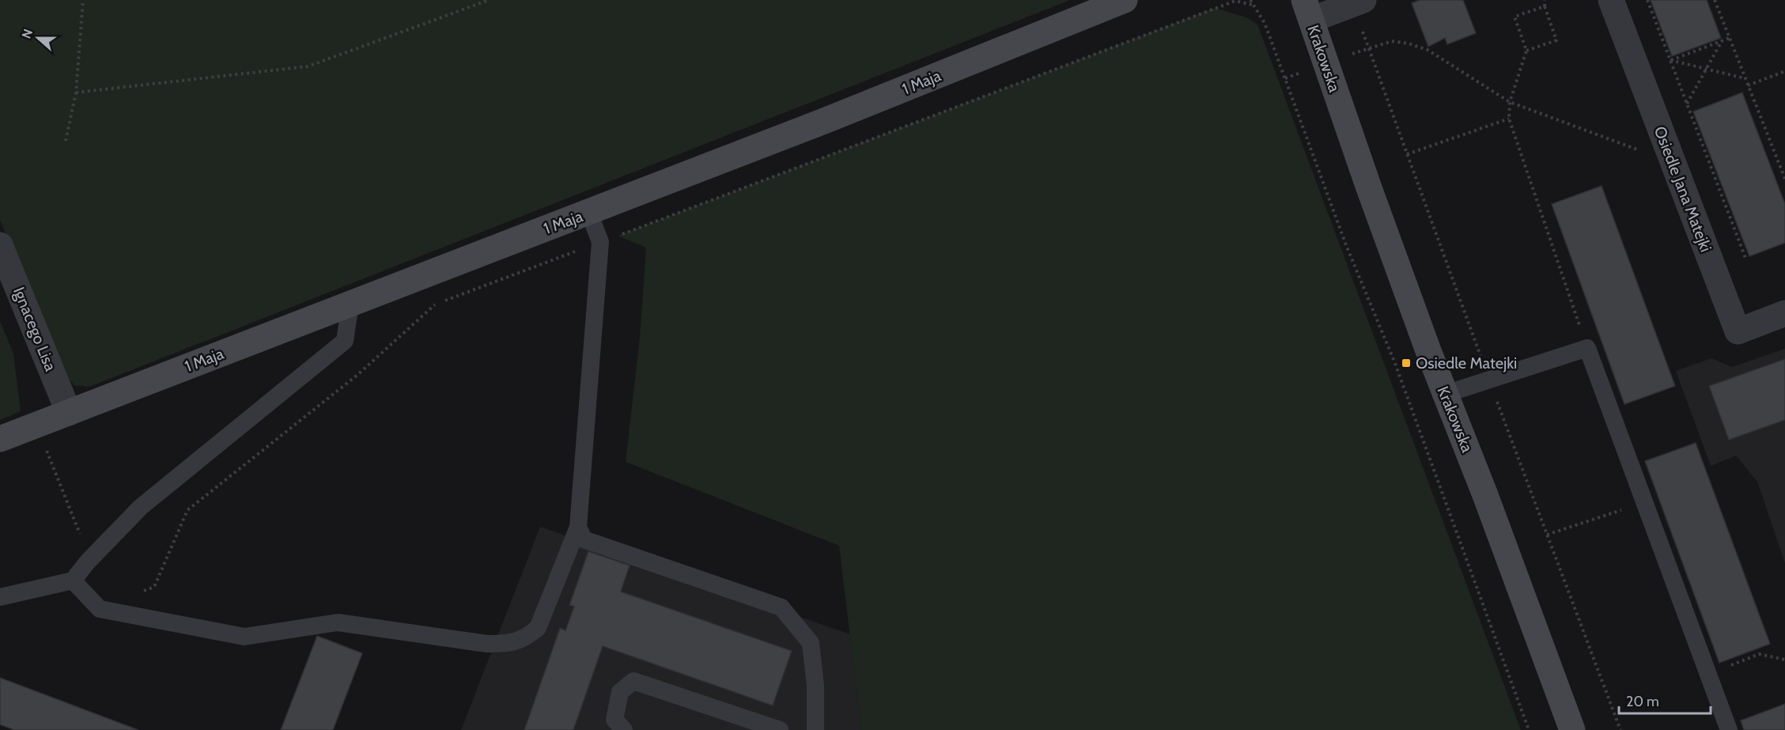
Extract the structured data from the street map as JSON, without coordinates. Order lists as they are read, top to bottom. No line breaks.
{"streets":{"street":["Krakowska","1 Maja","Osiedle Jana Matejki","Ignacego Lisa"]},"crossings":[["1 Maja","Ignacego Lisa"]],"places":{"transit":["Osiedle Matejki"]},"scale_bar":"20 m","north":"left"}
